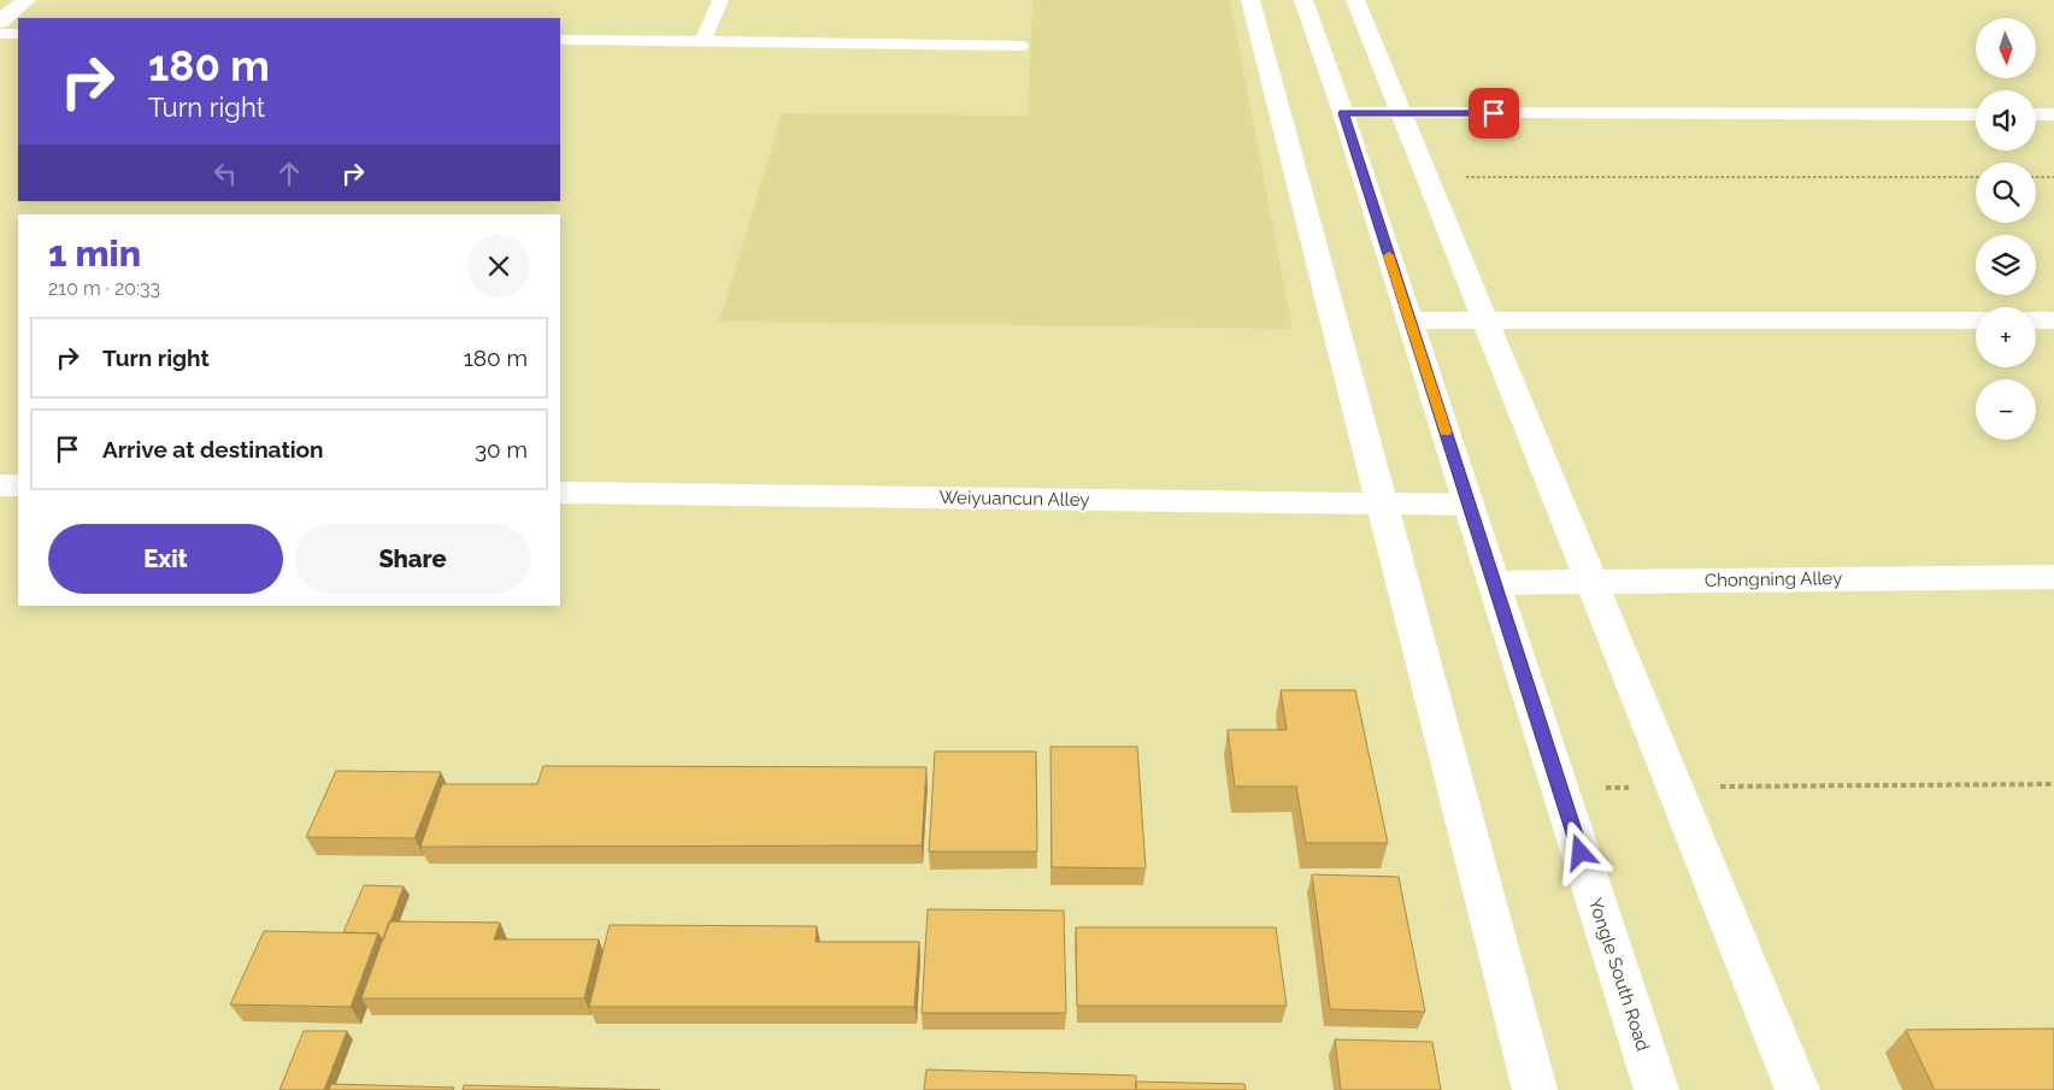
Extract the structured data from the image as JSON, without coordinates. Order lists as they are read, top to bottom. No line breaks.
{"streets":{"street":["Weiyuancun Alley","Chongning Alley","Yongle South Road"]},"crossings":[["Weiyuancun Alley","Yongle South Road"],["Chongning Alley","Yongle South Road"]],"north":"bottom","page":{"map_buttons":["+","−"],"turn":["180 m","Turn right"],"heading":["1 min","210 m · 20:33"],"list":[{"name":"Turn right","value":"180 m"},{"name":"Arrive at destination","value":"30 m"}],"buttons":["Exit","Share"]}}
